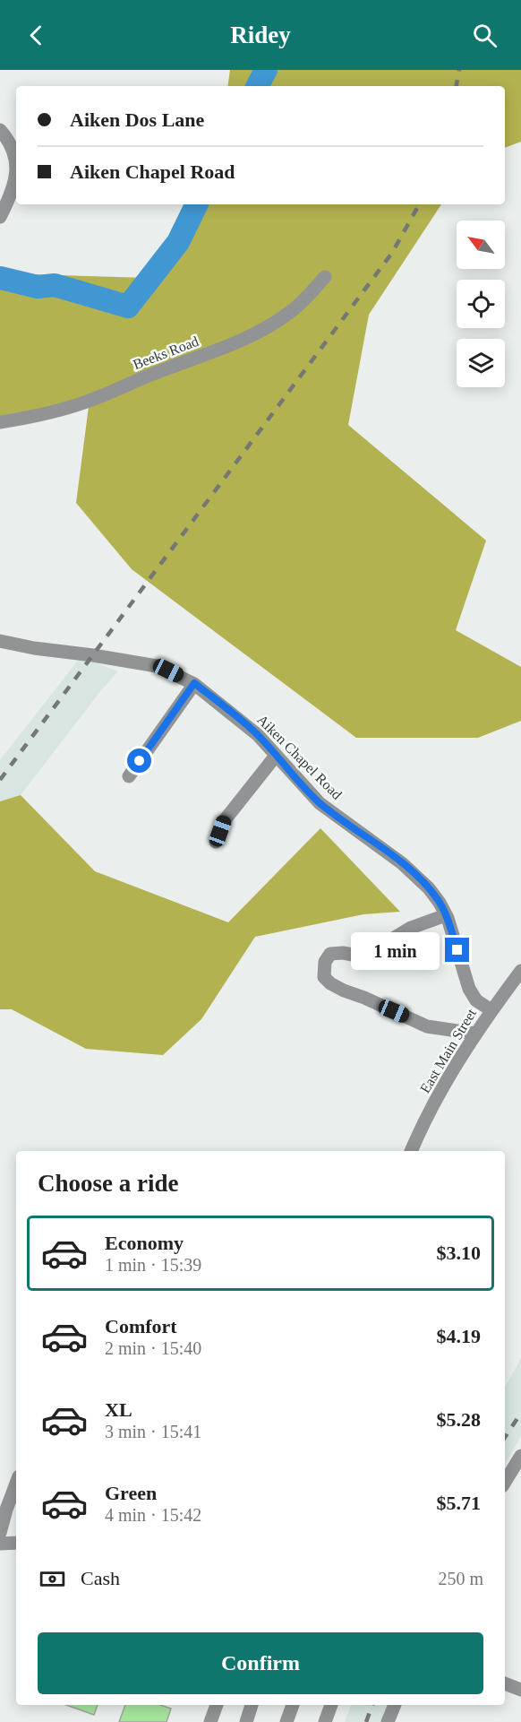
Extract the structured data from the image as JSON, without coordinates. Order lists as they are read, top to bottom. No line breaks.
{"streets":{"street":["Beeks Road","Aiken Chapel Road","East Main Street"]},"crossings":[["Aiken Chapel Road","East Main Street"]],"north":"top left","page":{"header":"Ridey","banner":["Aiken Dos Lane","Aiken Chapel Road"],"bubble":"1 min","heading":"Choose a ride","list":[{"name":"Economy","note":"1 min · 15:39","value":"$3.10"},{"name":"Comfort","note":"2 min · 15:40","value":"$4.19"},{"name":"XL","note":"3 min · 15:41","value":"$5.28"},{"name":"Green","note":"4 min · 15:42","value":"$5.71"}],"pay":["Cash","250 m"],"buttons":"Confirm"}}
